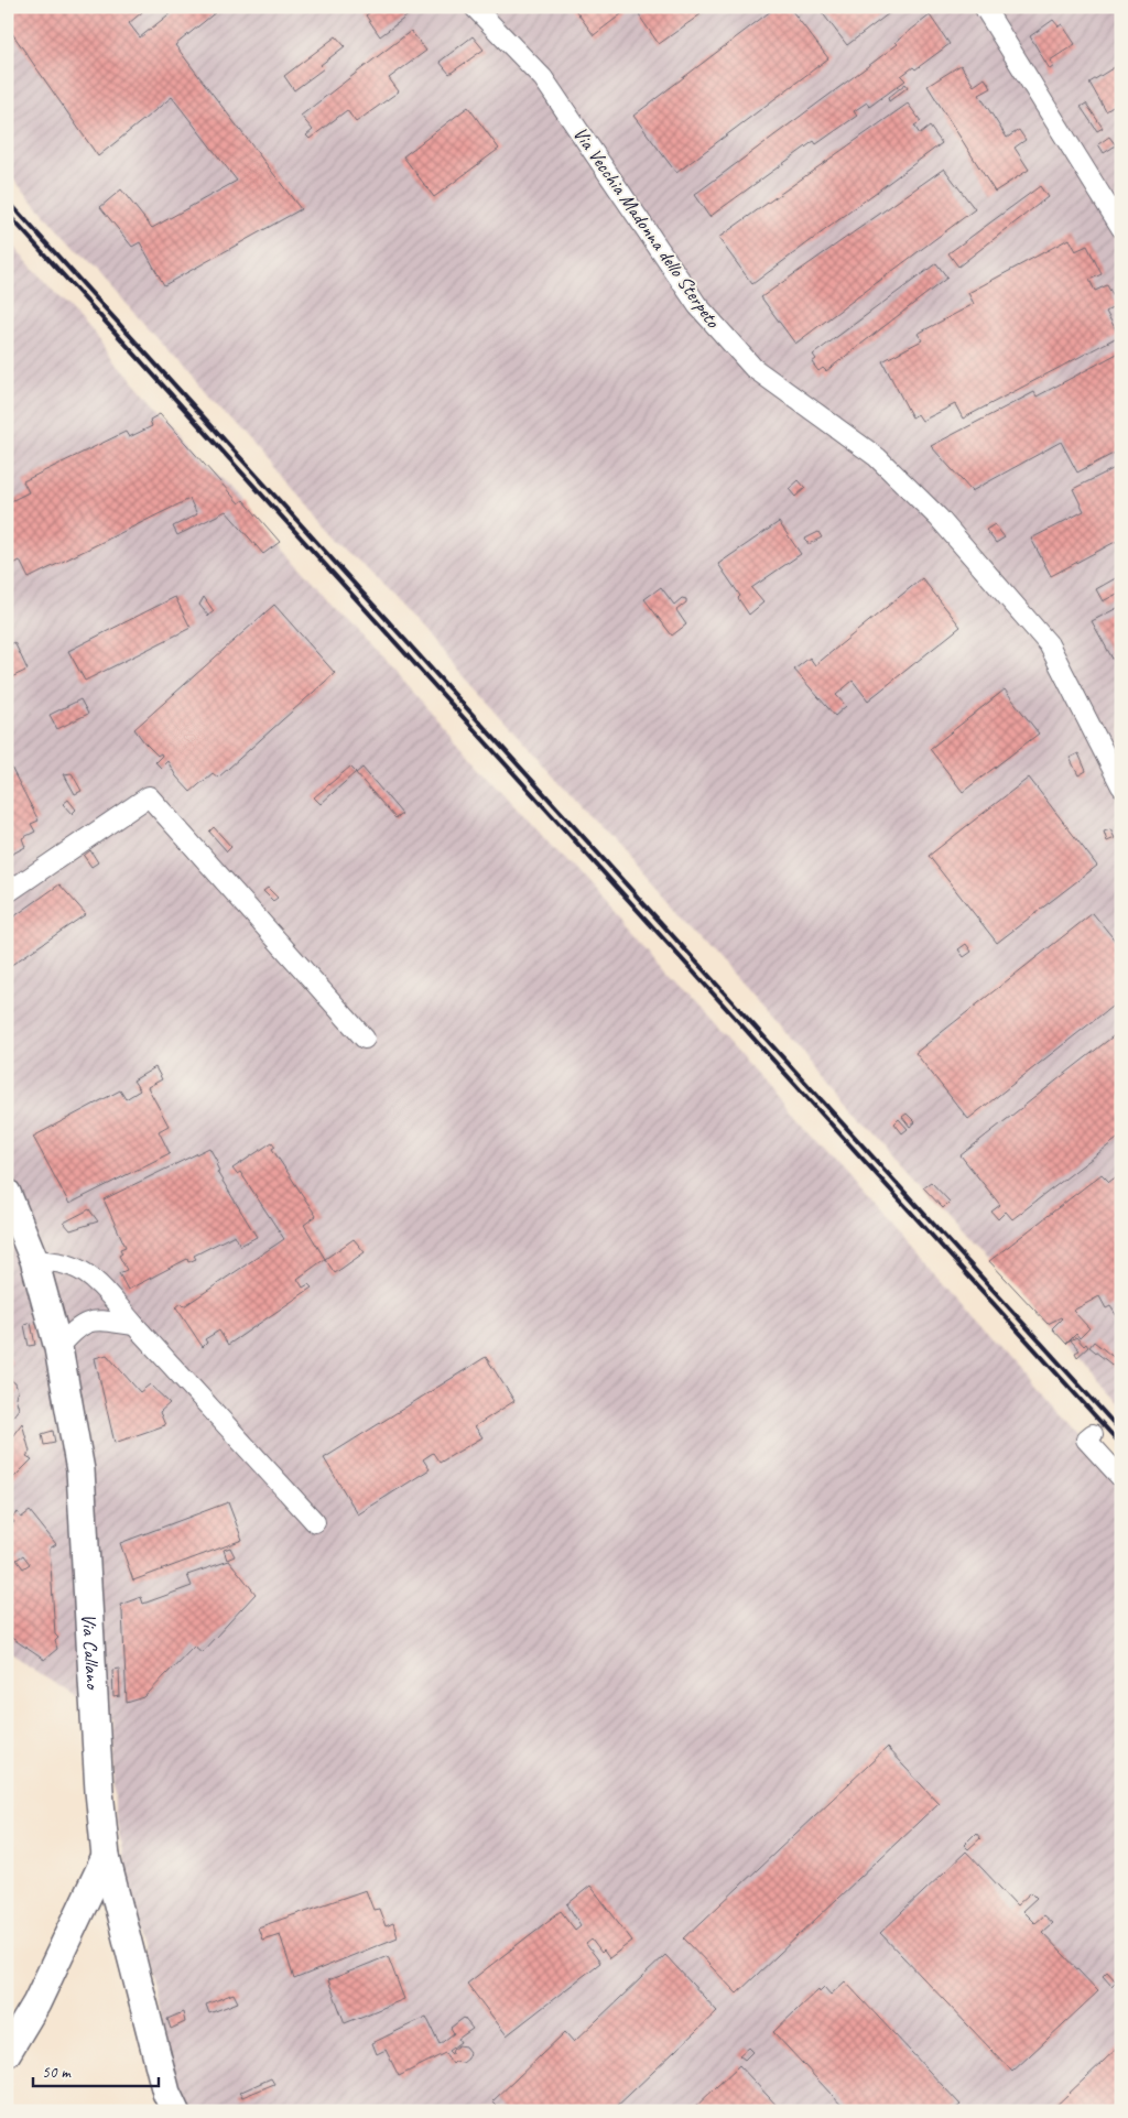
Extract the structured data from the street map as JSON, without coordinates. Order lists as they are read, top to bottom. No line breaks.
{"streets":{"street":["Via Vecchia Madonna dello Sterpeto","Via Callano"]},"scale_bar":"50 m"}
